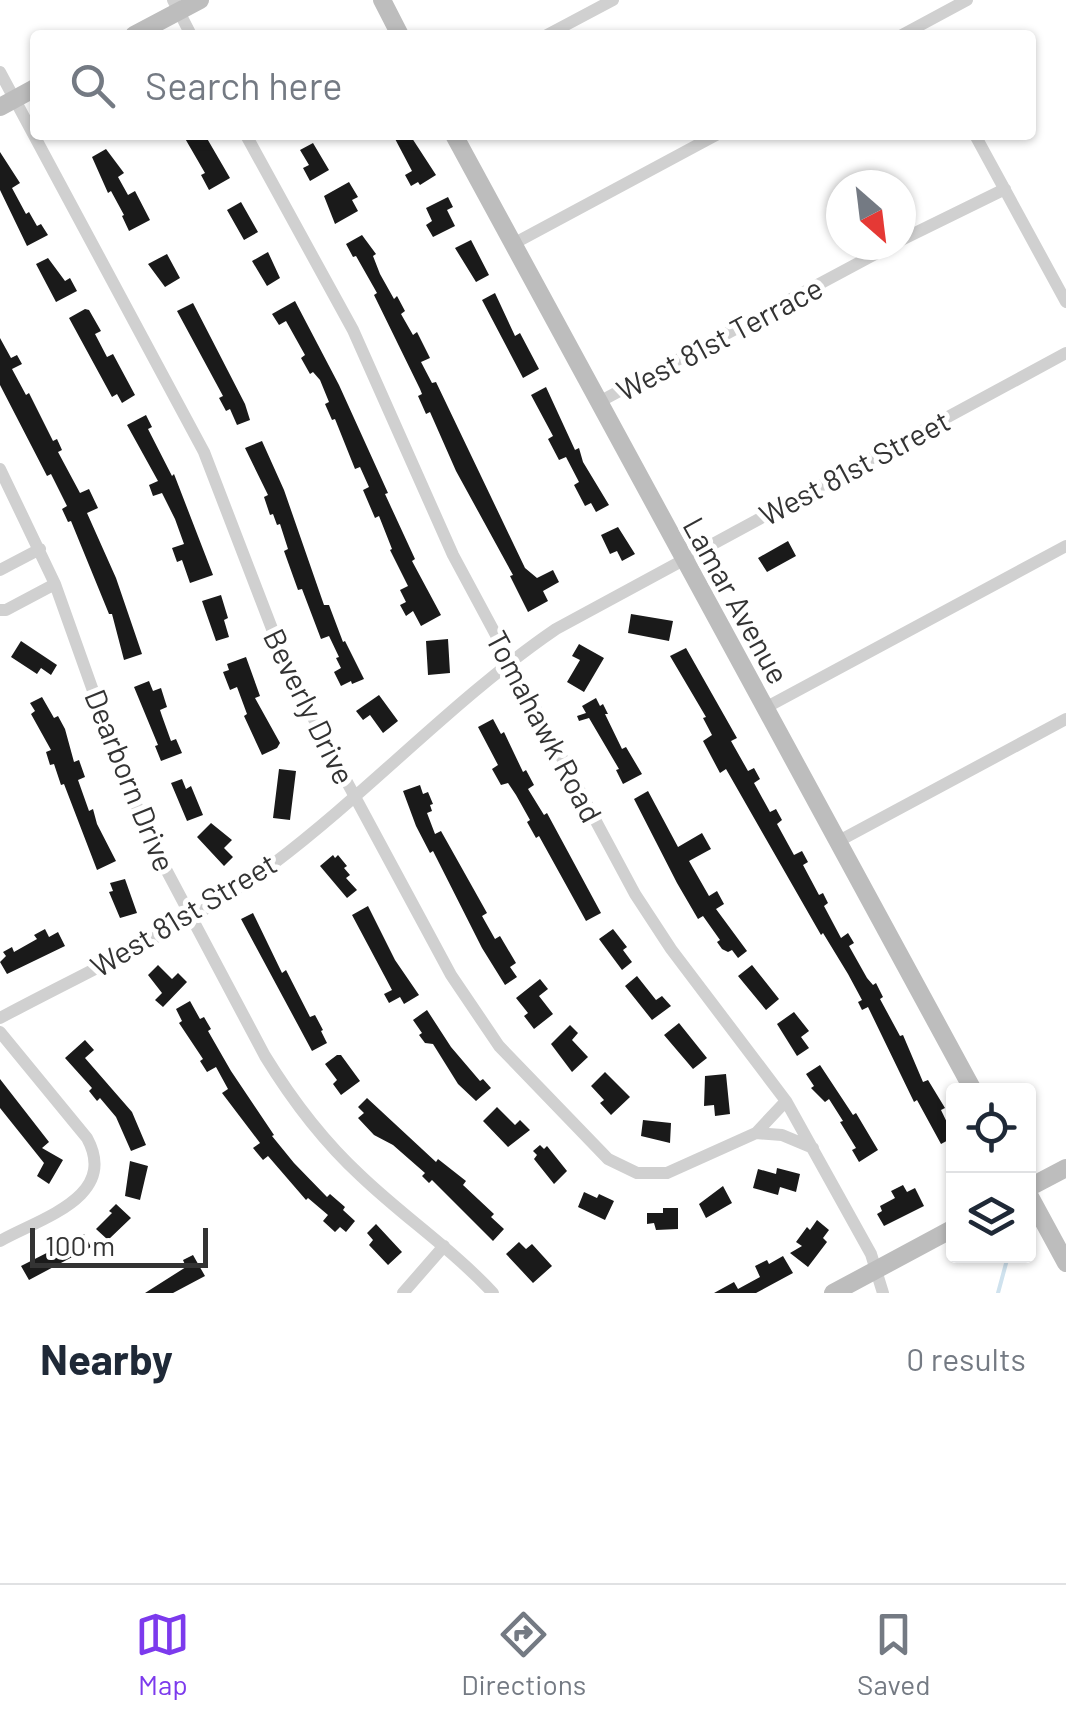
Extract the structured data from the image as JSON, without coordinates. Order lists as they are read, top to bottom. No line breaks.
{"streets":{"street":["West 81st Terrace","West 81st Street","Lamar Avenue","Beverly Drive","Tomahawk Road","Dearborn Drive"]},"crossings":[["West 81st Terrace","Lamar Avenue"],["West 81st Street","Lamar Avenue"],["West 81st Street","Beverly Drive"],["West 81st Street","Tomahawk Road"],["West 81st Street","Dearborn Drive"],["Beverly Drive","Tomahawk Road"]],"scale_bar":"100 m","north":"bottom right","page":{"search":"Search here","scale":"100 m","heading":["Nearby","0 results"],"nav":["Map","Directions","Saved"]}}
